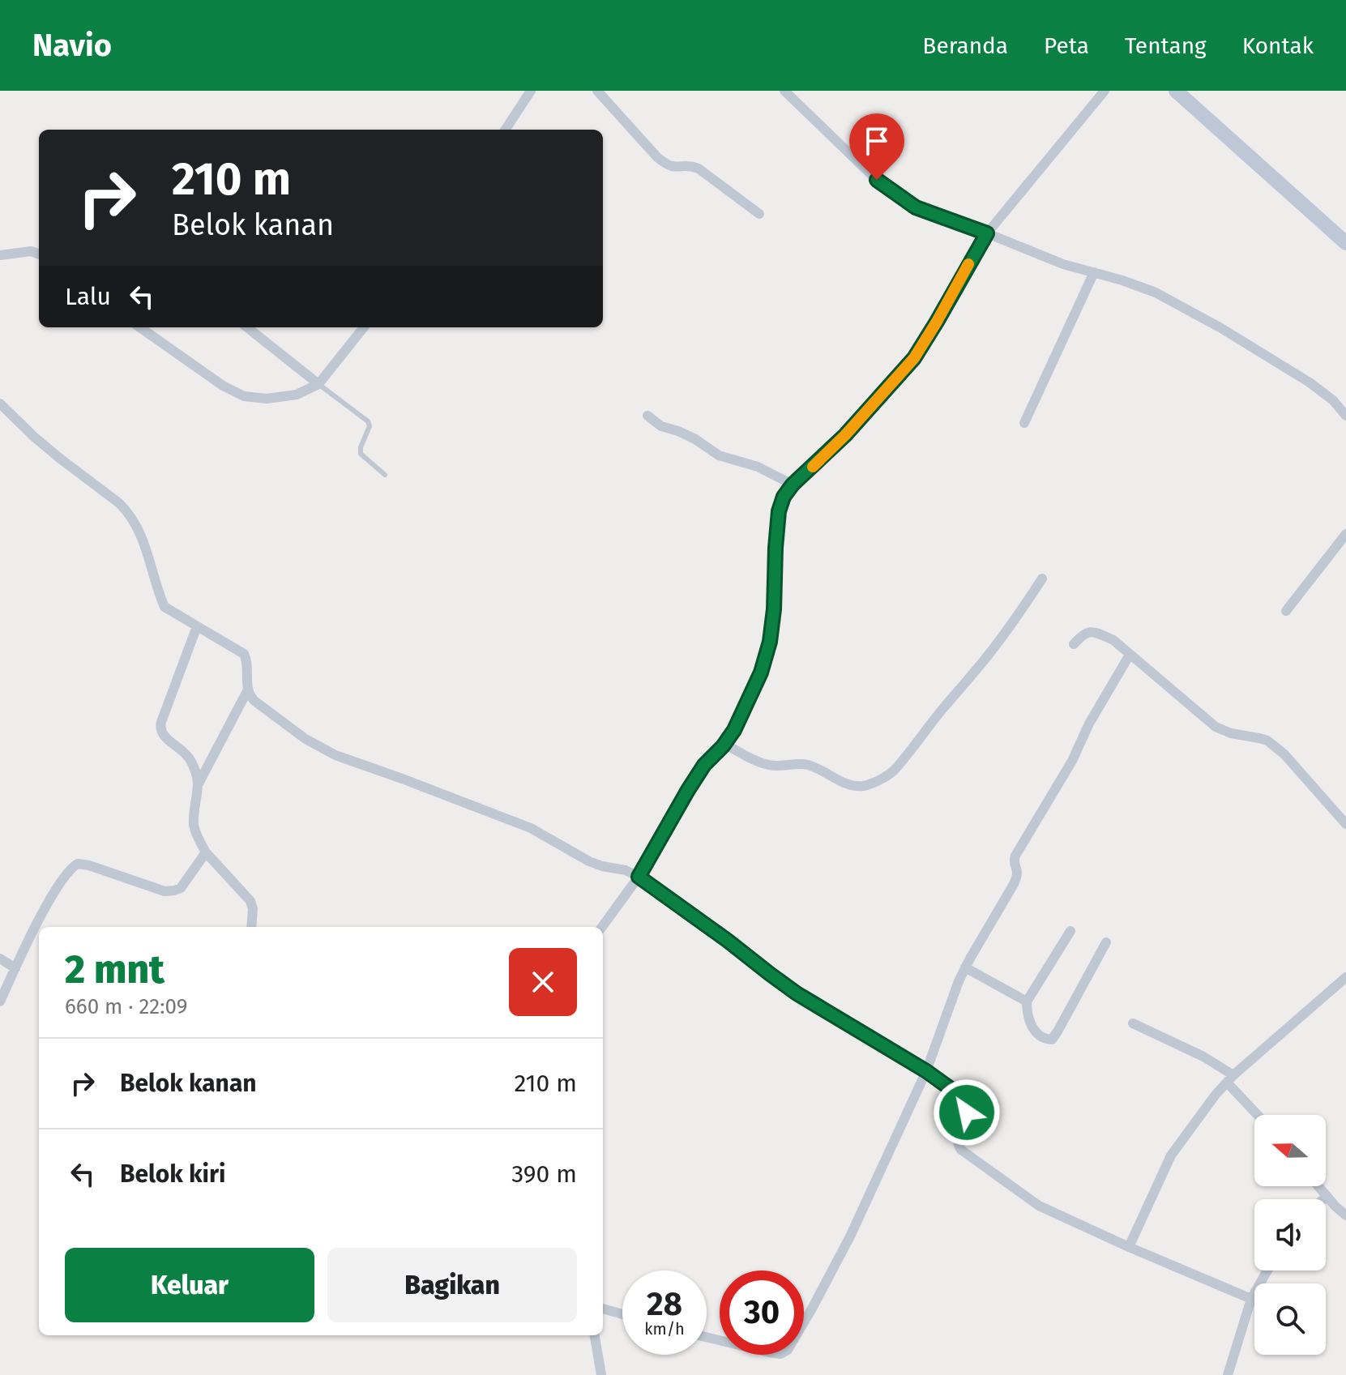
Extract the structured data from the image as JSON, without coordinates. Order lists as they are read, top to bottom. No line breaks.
{"north":"left","page":{"header":"Navio","nav":["Beranda","Peta","Tentang","Kontak"],"turn":["210 m","Belok kanan"],"then":"Lalu","heading":["2 mnt","660 m · 22:09"],"list":[{"name":"Belok kanan","value":"210 m"},{"name":"Belok kiri","value":"390 m"}],"buttons":["Keluar","Bagikan"],"speed":"28 km/h","limit":"30"}}
